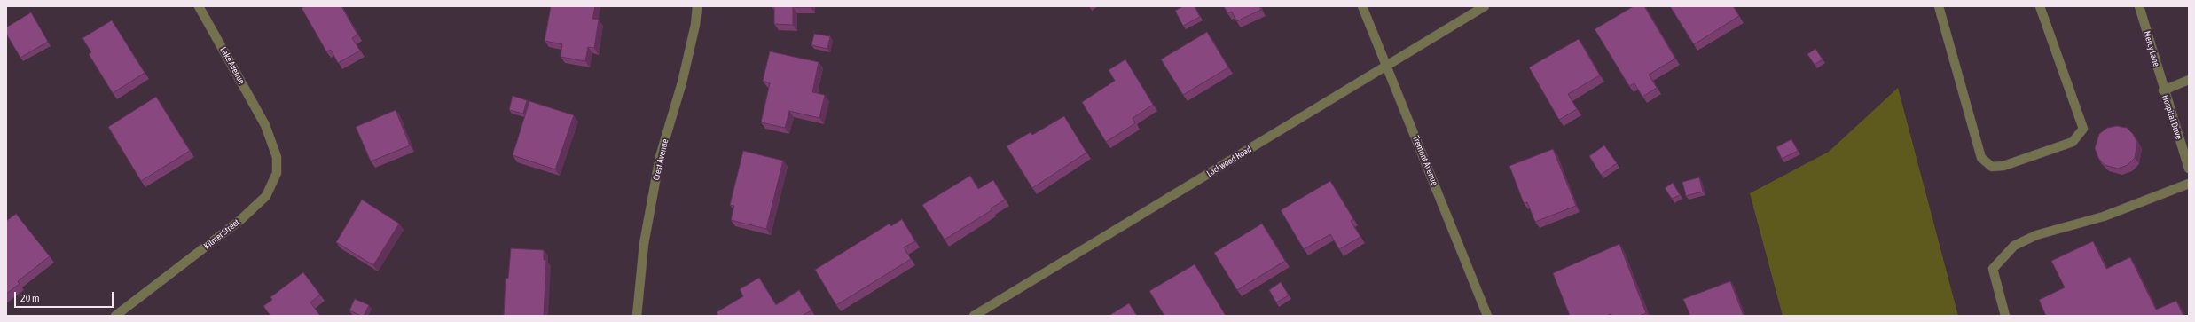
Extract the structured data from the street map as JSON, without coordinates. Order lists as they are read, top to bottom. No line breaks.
{"streets":{"street":["Mercy Lane","Lake Avenue","Hospital Drive","Crest Avenue","Tremont Avenue","Lockwood Road","Kilmer Street"]},"crossings":[["Mercy Lane","Hospital Drive"],["Lake Avenue","Kilmer Street"],["Tremont Avenue","Lockwood Road"]],"scale_bar":"20 m"}
